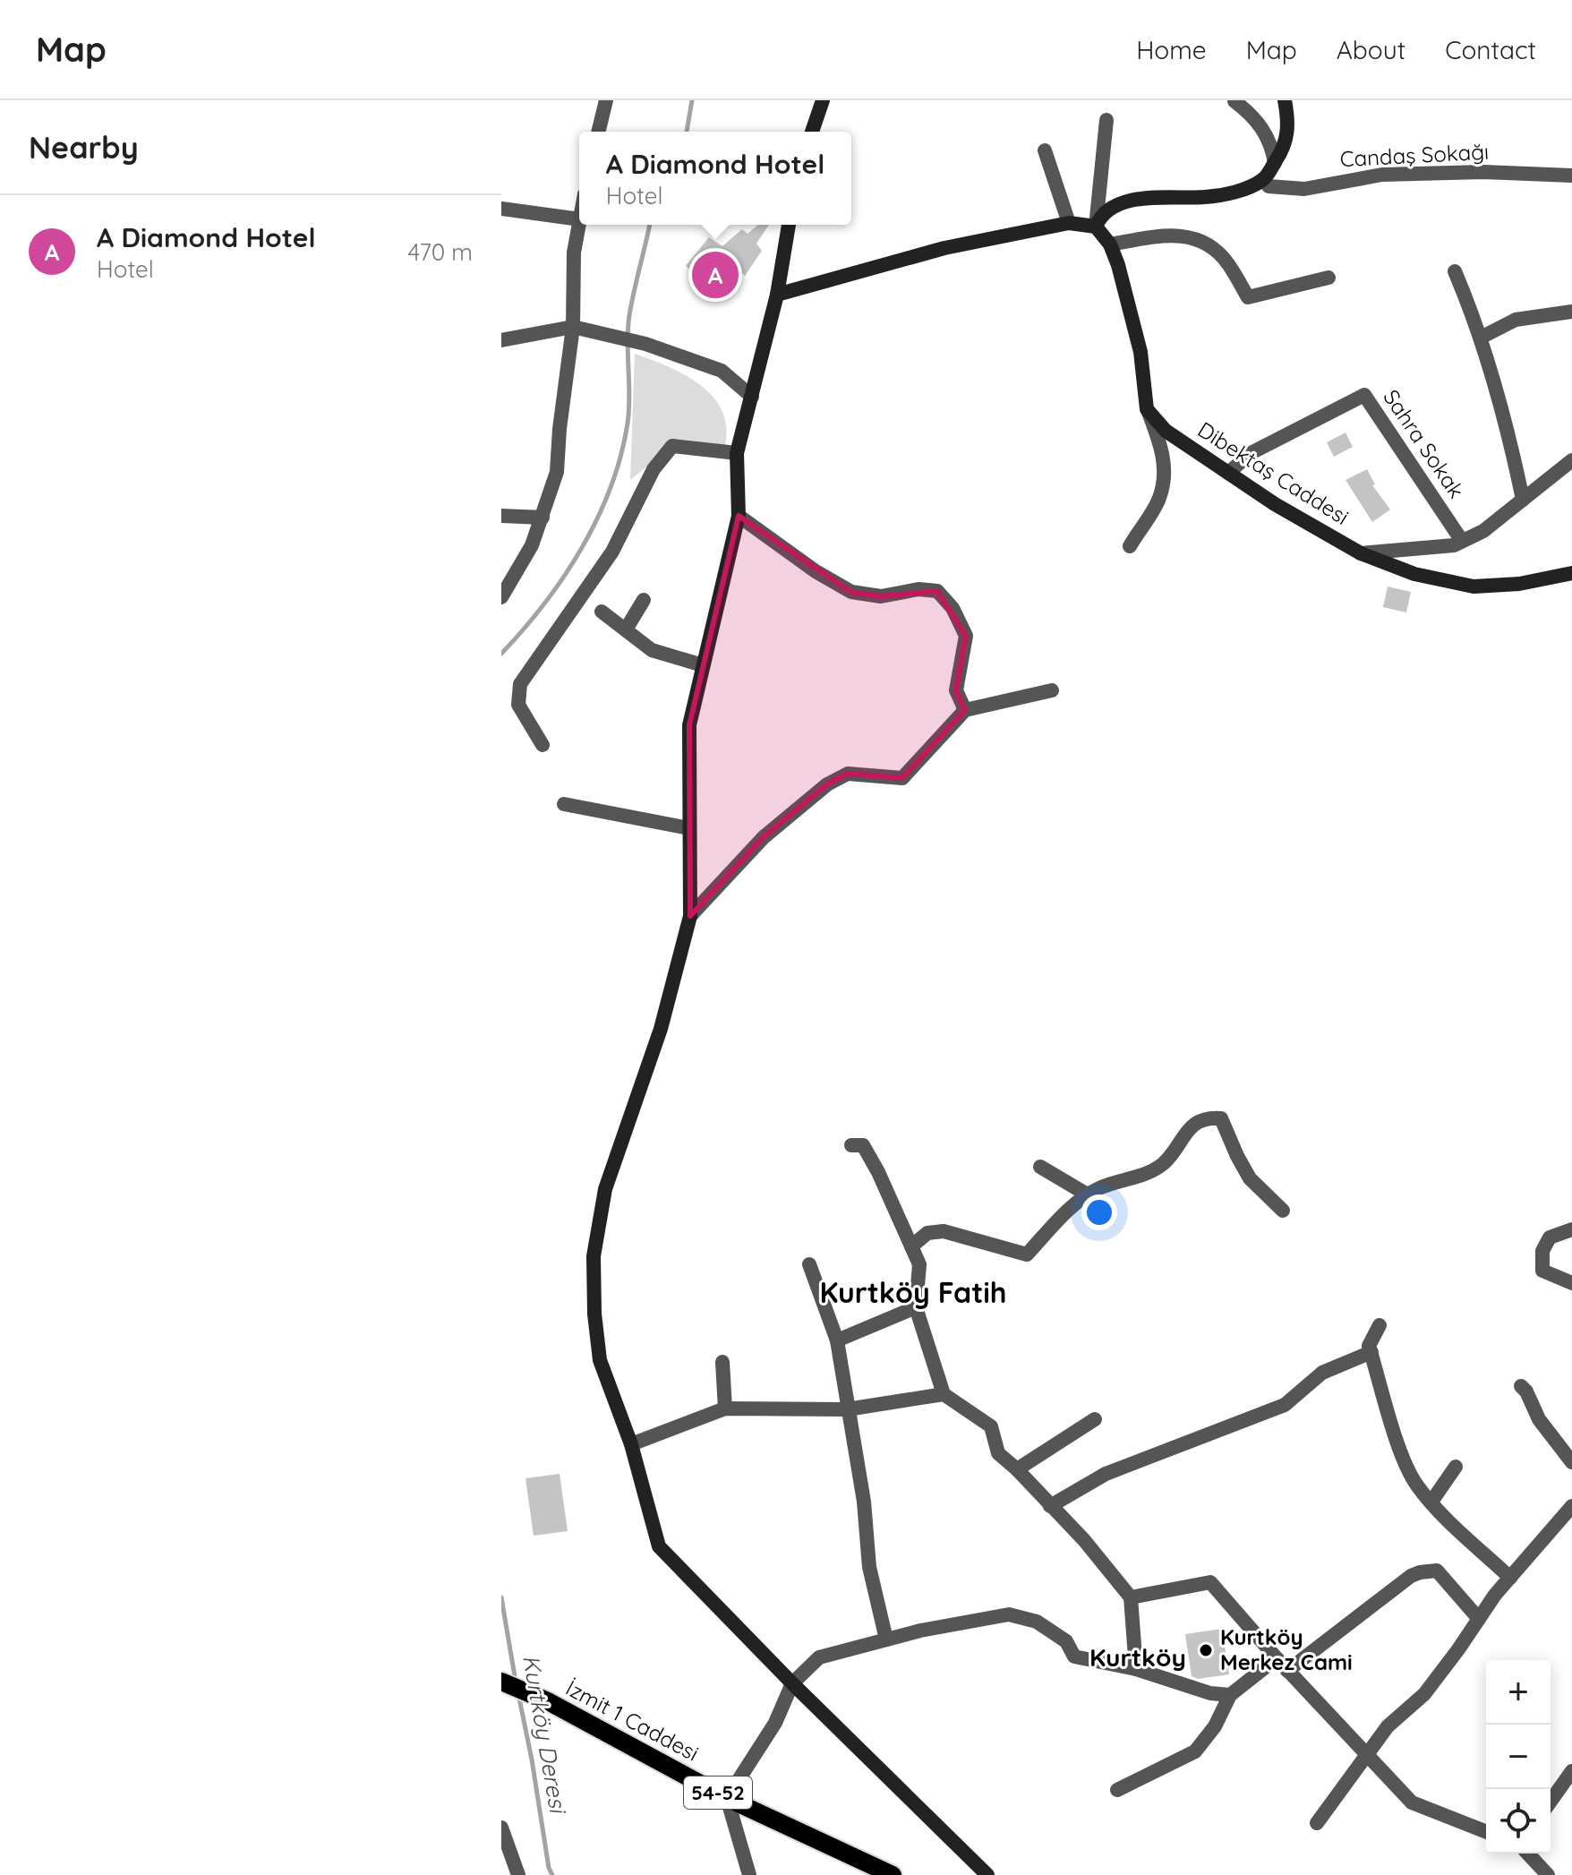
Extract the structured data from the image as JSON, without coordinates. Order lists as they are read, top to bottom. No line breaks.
{"streets":{"main road":["İzmit 1 Caddesi","54-52"],"street":["Candaş Sokağı","Sahra Sokak","Dibektaş Caddesi"]},"crossings":[["Sahra Sokak","Dibektaş Caddesi"]],"districts":["Kurtköy Fatih","Kurtköy"],"water":["Kurtköy Deresi"],"places":["Kurtköy Merkez Cami"],"page":{"header":"Map","nav":["Home","Map","About","Contact"],"heading":"Nearby","popup":["A Diamond Hotel","Hotel"],"list":[{"mark":"A","name":"A Diamond Hotel","note":"Hotel","value":"470 m"}],"pins":"A","map_buttons":["+","−"]}}
